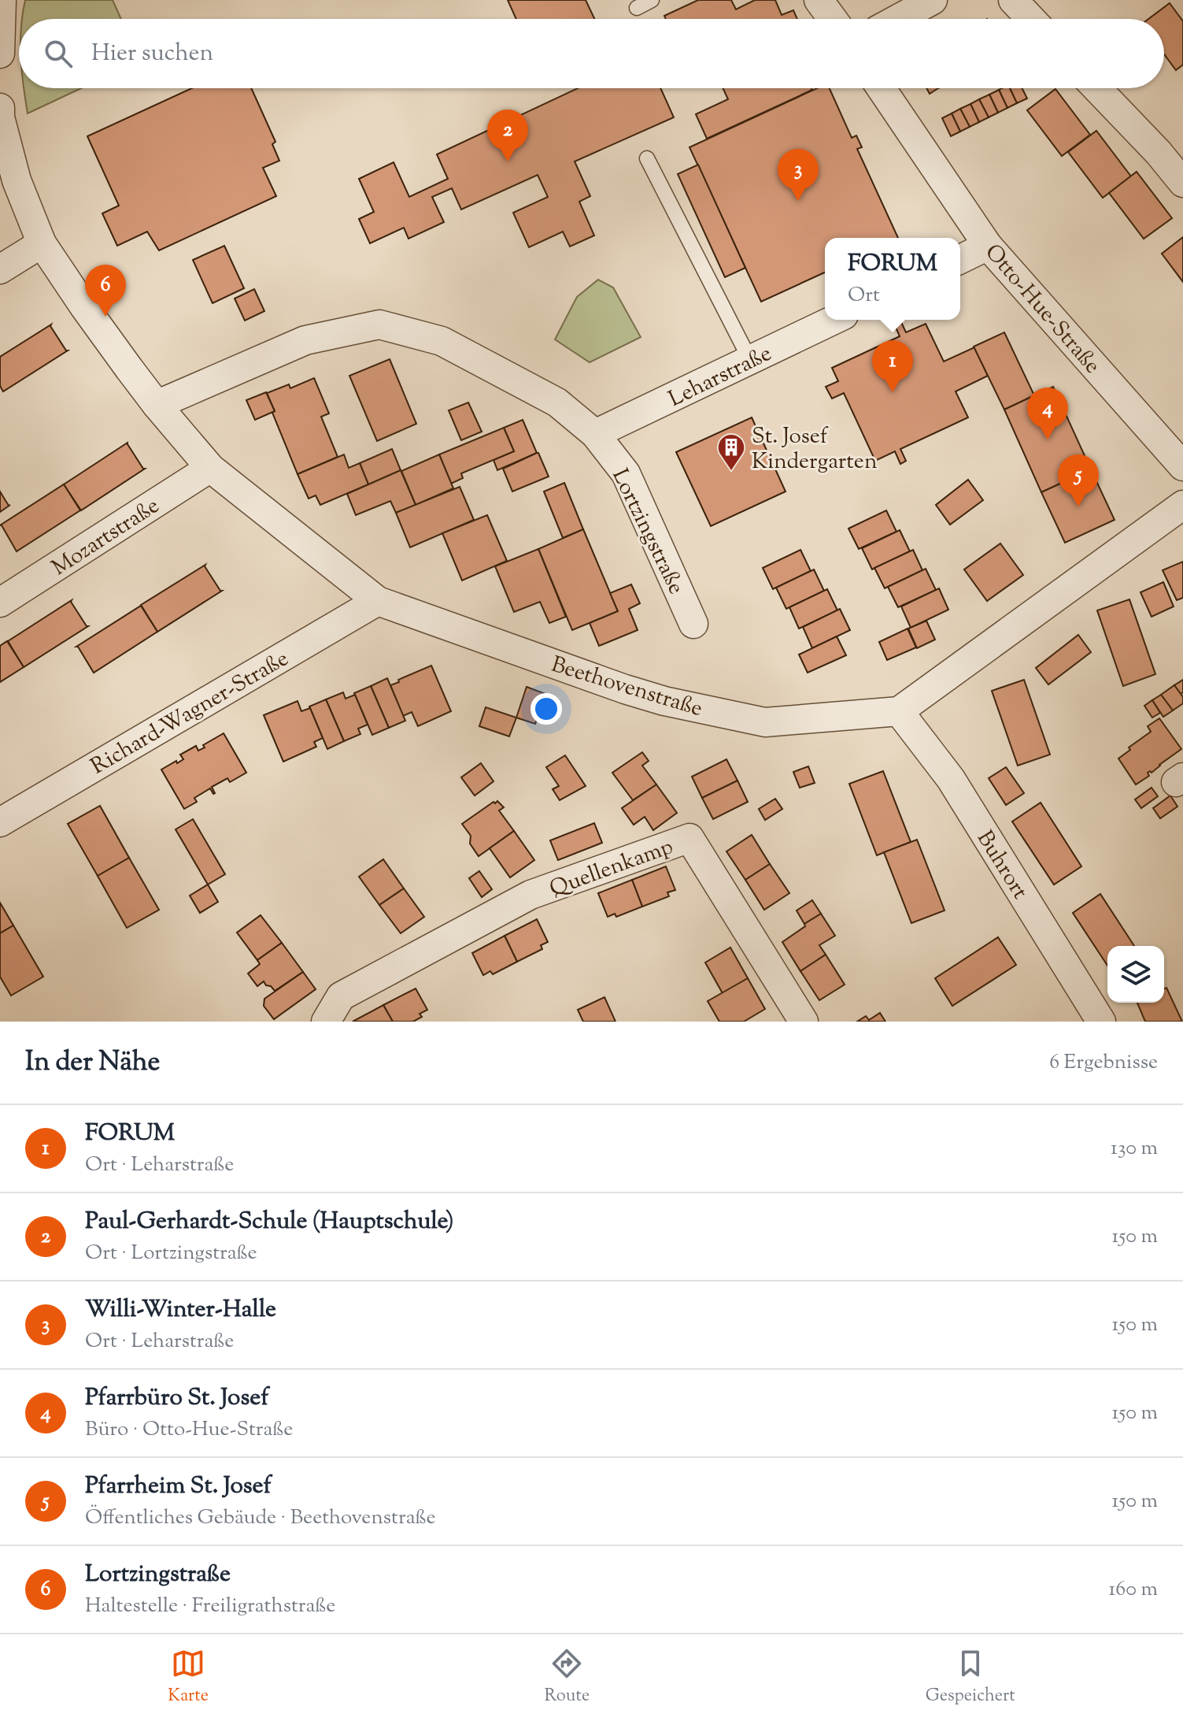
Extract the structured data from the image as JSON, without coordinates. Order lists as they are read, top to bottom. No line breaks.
{"streets":{"street":["Otto-Hue-Straße","Leharstraße","Lortzingstraße","Mozartstraße","Beethovenstraße","Richard-Wagner-Straße","Buhrort","Quellenkamp"]},"crossings":[["Leharstraße","Lortzingstraße"],["Lortzingstraße","Beethovenstraße"],["Mozartstraße","Beethovenstraße"],["Beethovenstraße","Richard-Wagner-Straße"],["Beethovenstraße","Buhrort"]],"places":{"building":["St. Josef Kindergarten"]},"page":{"search":"Hier suchen","pins":["2","3","6","1","4","5"],"popup":["FORUM","Ort"],"heading":["In der Nähe","6 Ergebnisse"],"list":[{"mark":"1","name":"FORUM","note":"Ort · Leharstraße","value":"130 m"},{"mark":"2","name":"Paul-Gerhardt-Schule (Hauptschule)","note":"Ort · Lortzingstraße","value":"150 m"},{"mark":"3","name":"Willi-Winter-Halle","note":"Ort · Leharstraße","value":"150 m"},{"mark":"4","name":"Pfarrbüro St. Josef","note":"Büro · Otto-Hue-Straße","value":"150 m"},{"mark":"5","name":"Pfarrheim St. Josef","note":"Öffentliches Gebäude · Beethovenstraße","value":"150 m"},{"mark":"6","name":"Lortzingstraße","note":"Haltestelle · Freiligrathstraße","value":"160 m"}],"nav":["Karte","Route","Gespeichert"]}}
